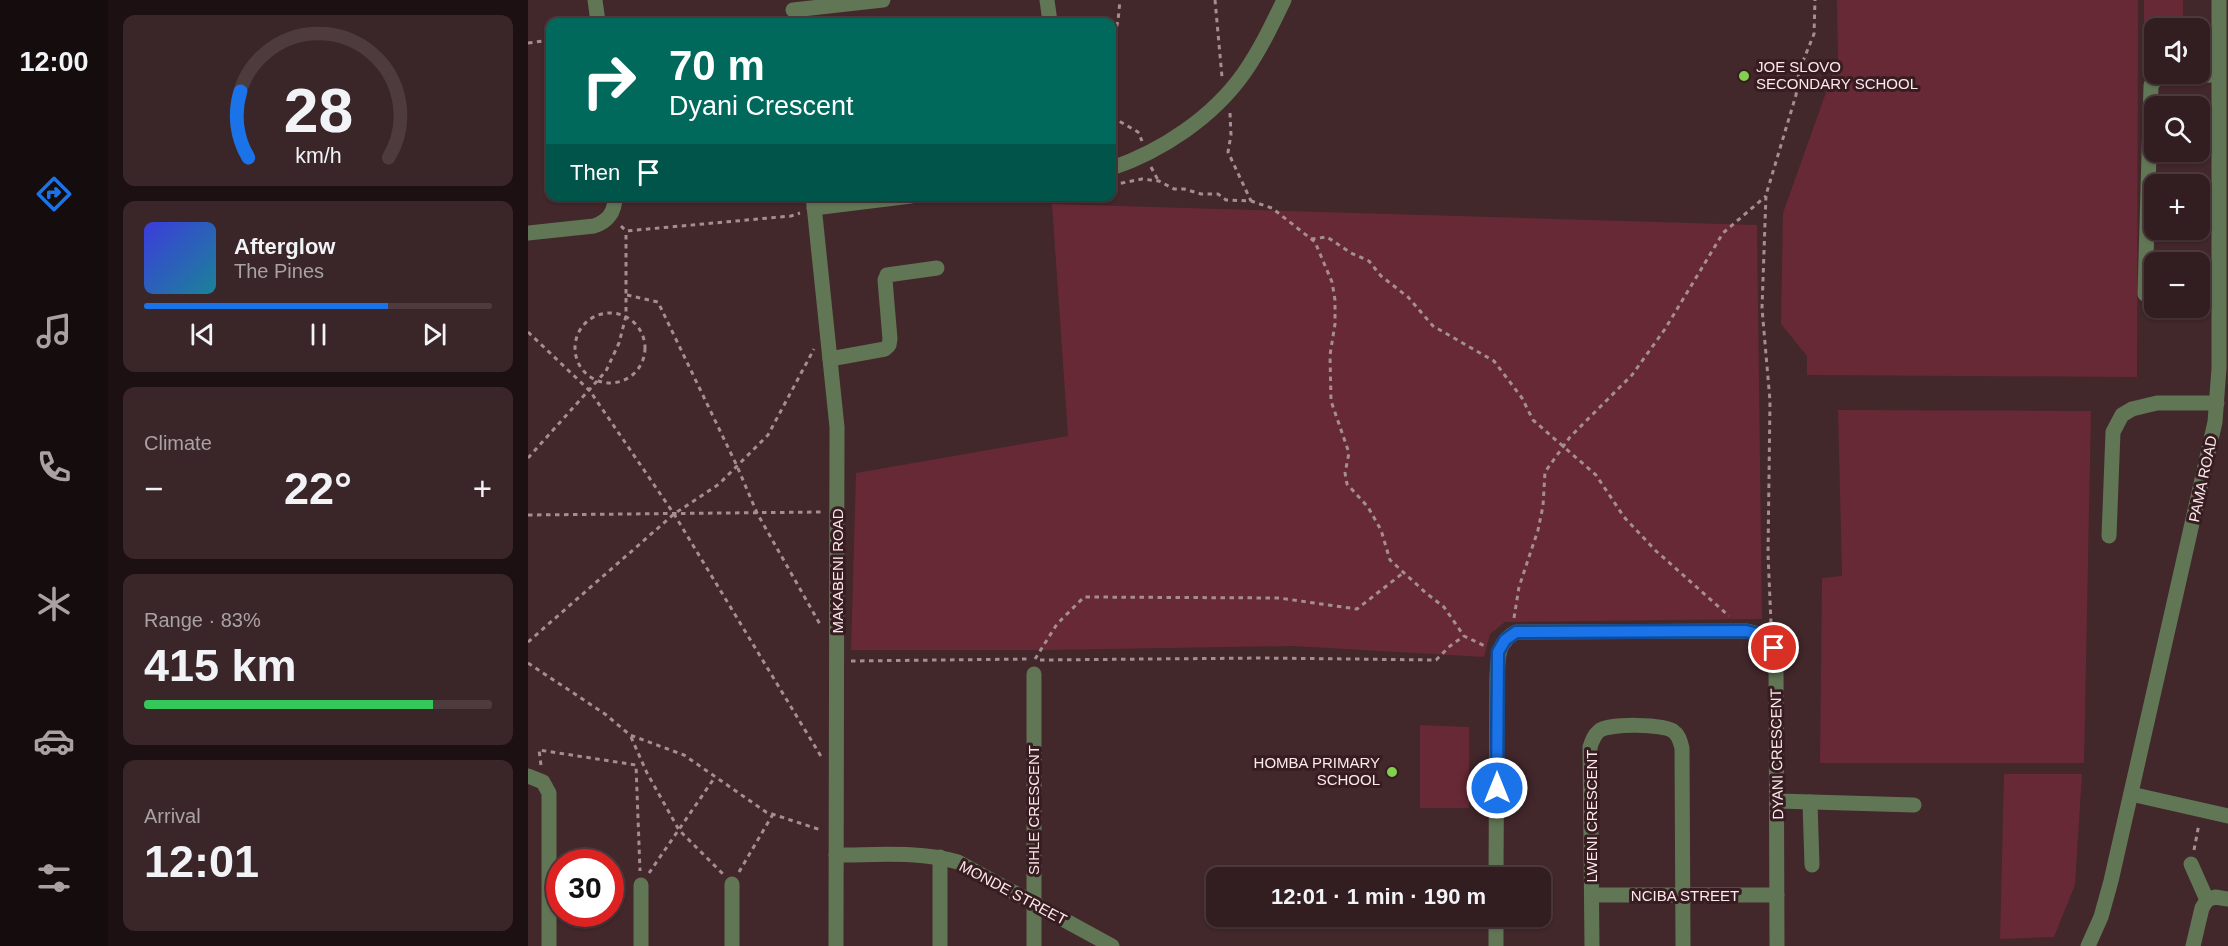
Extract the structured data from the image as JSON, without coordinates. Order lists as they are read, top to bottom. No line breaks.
{"streets":{"street":["PAMA ROAD","MAKABENI ROAD","DYANI CRESCENT","SIHLE CRESCENT","LWENI CRESCENT","MONDE STREET","NCIBA STREET"]},"crossings":[["MAKABENI ROAD","MONDE STREET"],["DYANI CRESCENT","NCIBA STREET"],["SIHLE CRESCENT","MONDE STREET"],["LWENI CRESCENT","NCIBA STREET"]],"places":["JOE SLOVO SECONDARY SCHOOL","HOMBA PRIMARY SCHOOL"],"page":{"tabs":"12:00","map_buttons":["+","−"],"turn":["70 m","Dyani Crescent"],"then":"Then","song":["Afterglow","The Pines"],"tile":["Climate",["Range · 83%","415 km"],["Arrival","12:01"]],"heat":["−","22°","+"],"limit":"30","trip":"12:01 · 1 min · 190 m","gauge":["28","km/h"]}}
